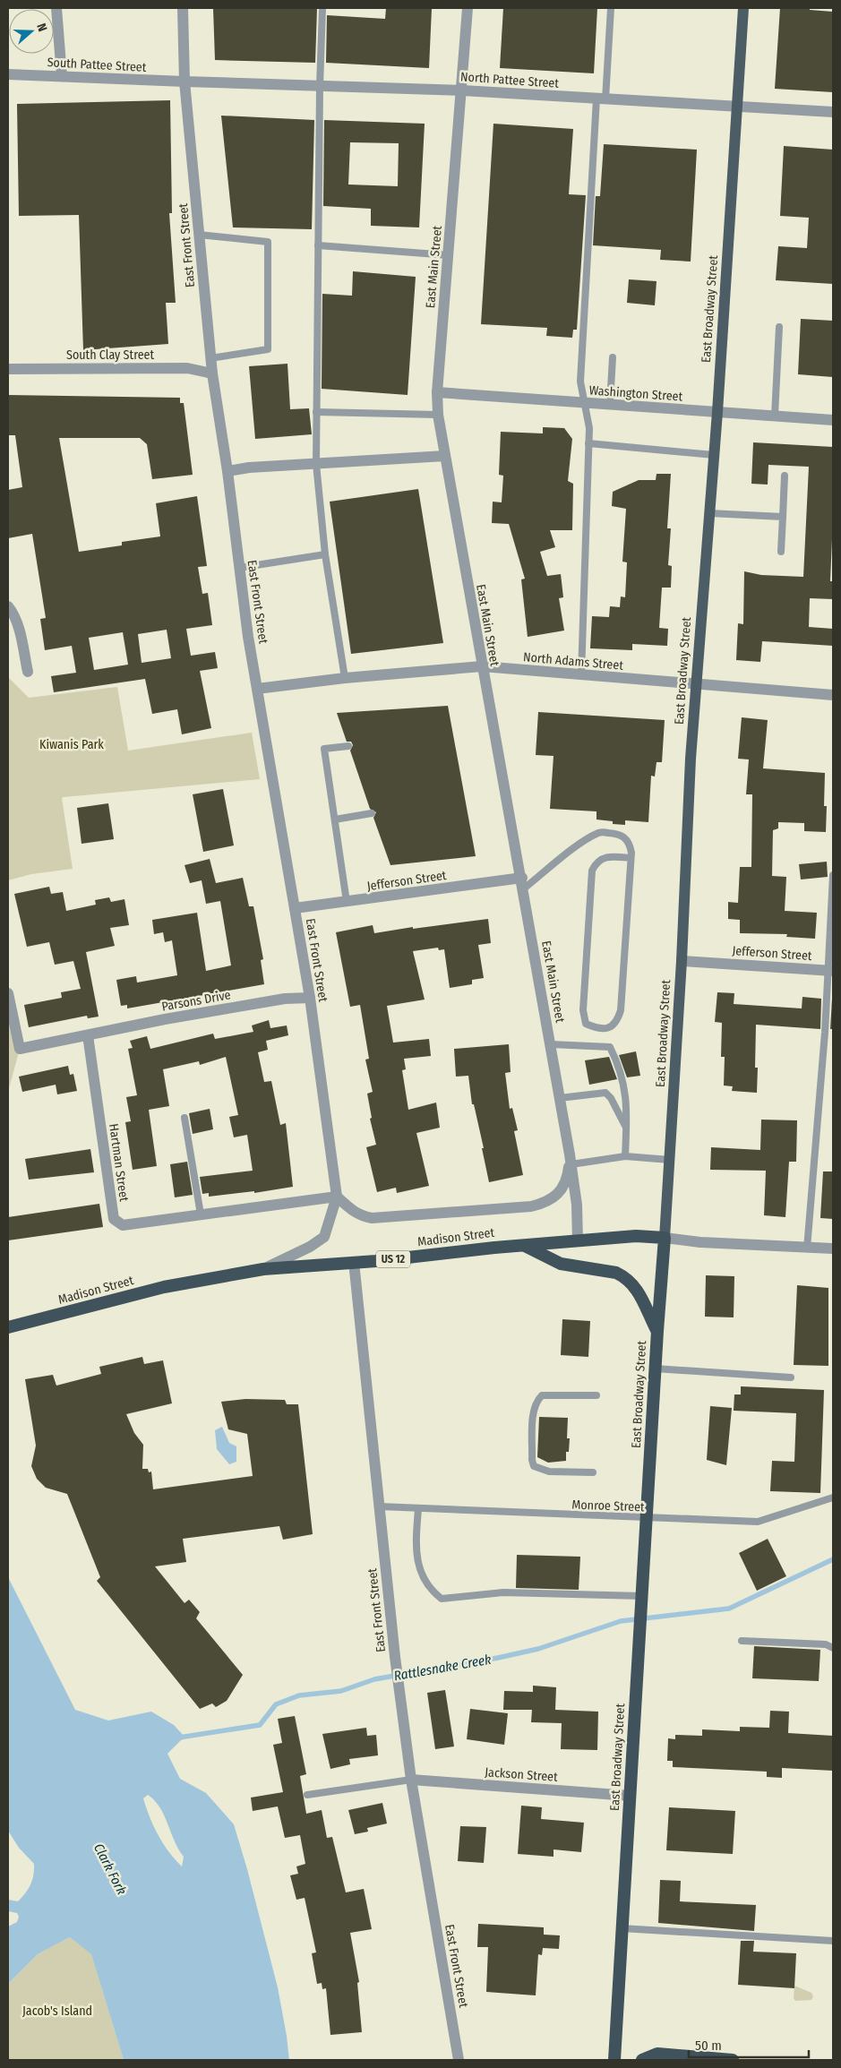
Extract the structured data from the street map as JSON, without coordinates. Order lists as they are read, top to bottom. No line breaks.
{"streets":{"highway":["East Broadway Street","Madison Street","US 12"],"street":["South Pattee Street","North Pattee Street","East Front Street","East Main Street","South Clay Street","Washington Street","North Adams Street","Jefferson Street","Parsons Drive","Hartman Street","Jackson Street"],"lane":["Monroe Street"]},"crossings":[["South Pattee Street","North Pattee Street"],["South Pattee Street","East Front Street"],["North Pattee Street","East Front Street"],["North Pattee Street","East Main Street"],["North Pattee Street","East Broadway Street"],["East Front Street","South Clay Street"],["East Front Street","North Adams Street"],["East Front Street","Jefferson Street"],["East Front Street","Parsons Drive"],["East Front Street","Hartman Street"],["East Front Street","Madison Street"],["East Front Street","Monroe Street"],["East Front Street","Jackson Street"],["East Main Street","Washington Street"],["East Main Street","North Adams Street"],["East Main Street","Jefferson Street"],["East Main Street","Madison Street"],["East Broadway Street","Washington Street"],["East Broadway Street","North Adams Street"],["East Broadway Street","Jefferson Street"],["East Broadway Street","Madison Street"],["East Broadway Street","Monroe Street"],["East Broadway Street","Jackson Street"],["Parsons Drive","Hartman Street"],["Hartman Street","Madison Street"]],"water":["Rattlesnake Creek","Clark Fork"],"parks":["Kiwanis Park","Jacob's Island"],"scale_bar":"50 m","north":"right"}
